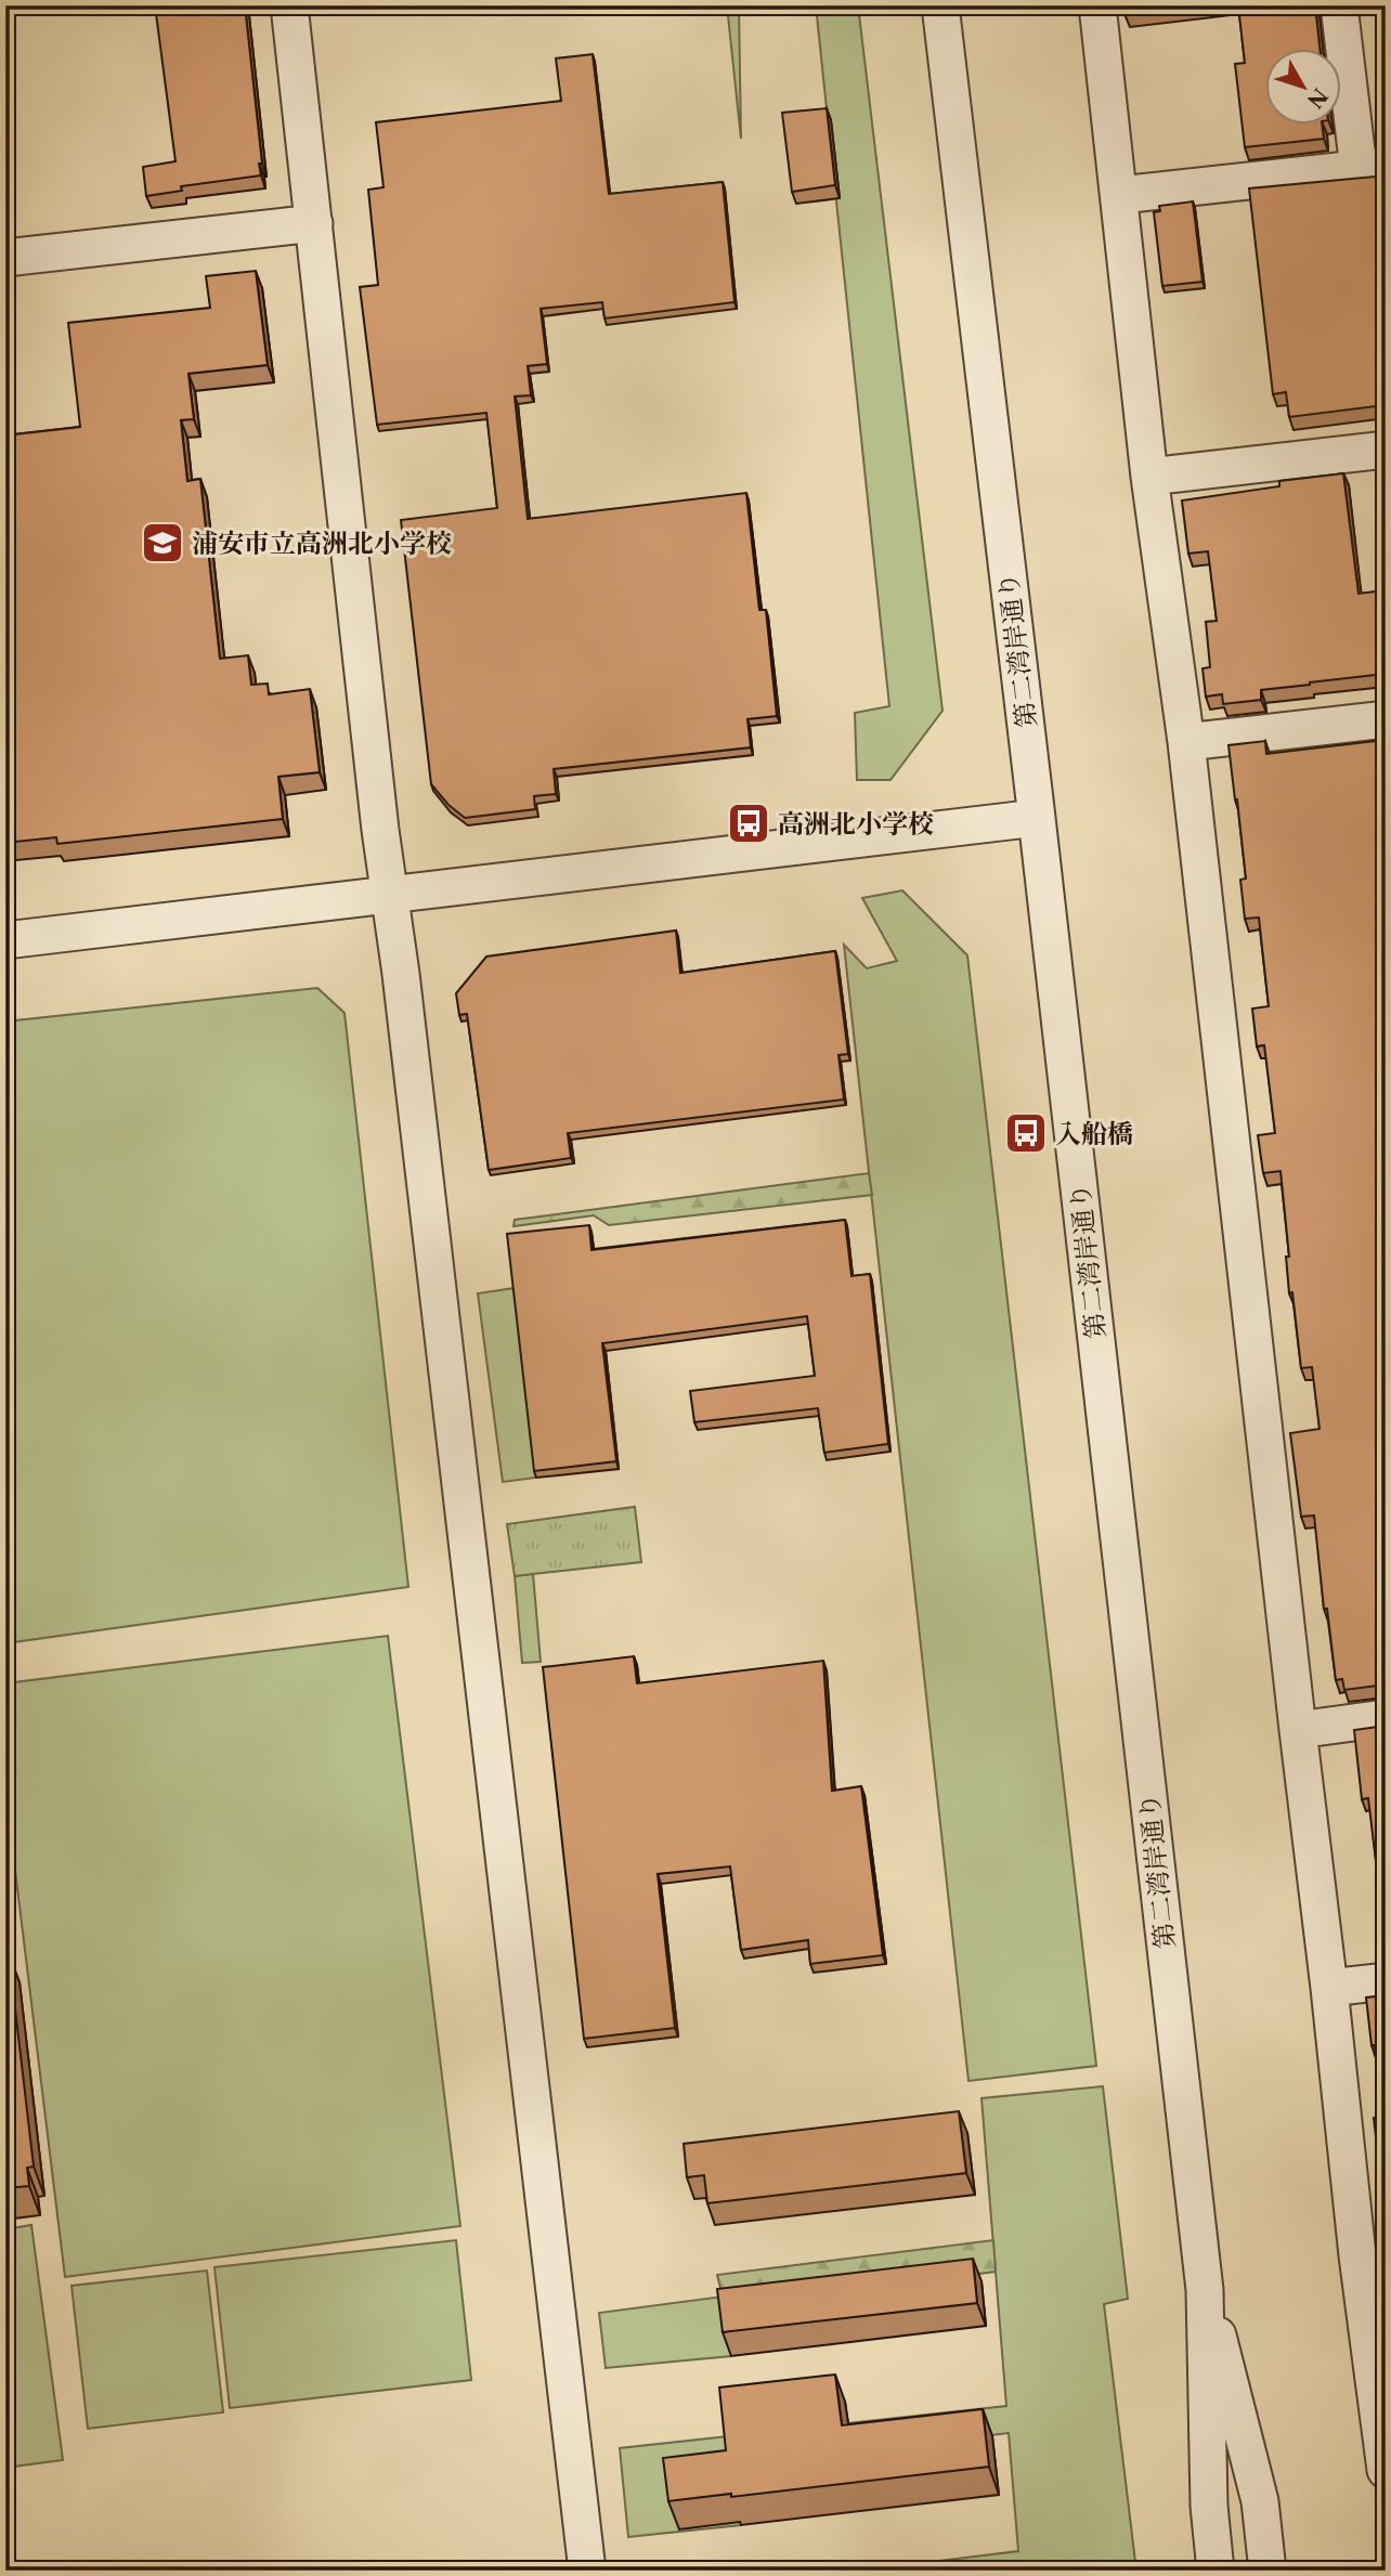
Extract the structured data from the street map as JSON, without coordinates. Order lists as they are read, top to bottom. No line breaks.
{"streets":{"street":["第二湾岸通り"]},"places":{"school or university":["浦安市立高洲北小学校"],"bus stop":["高洲北小学校","入船橋"]},"north":"bottom right"}
